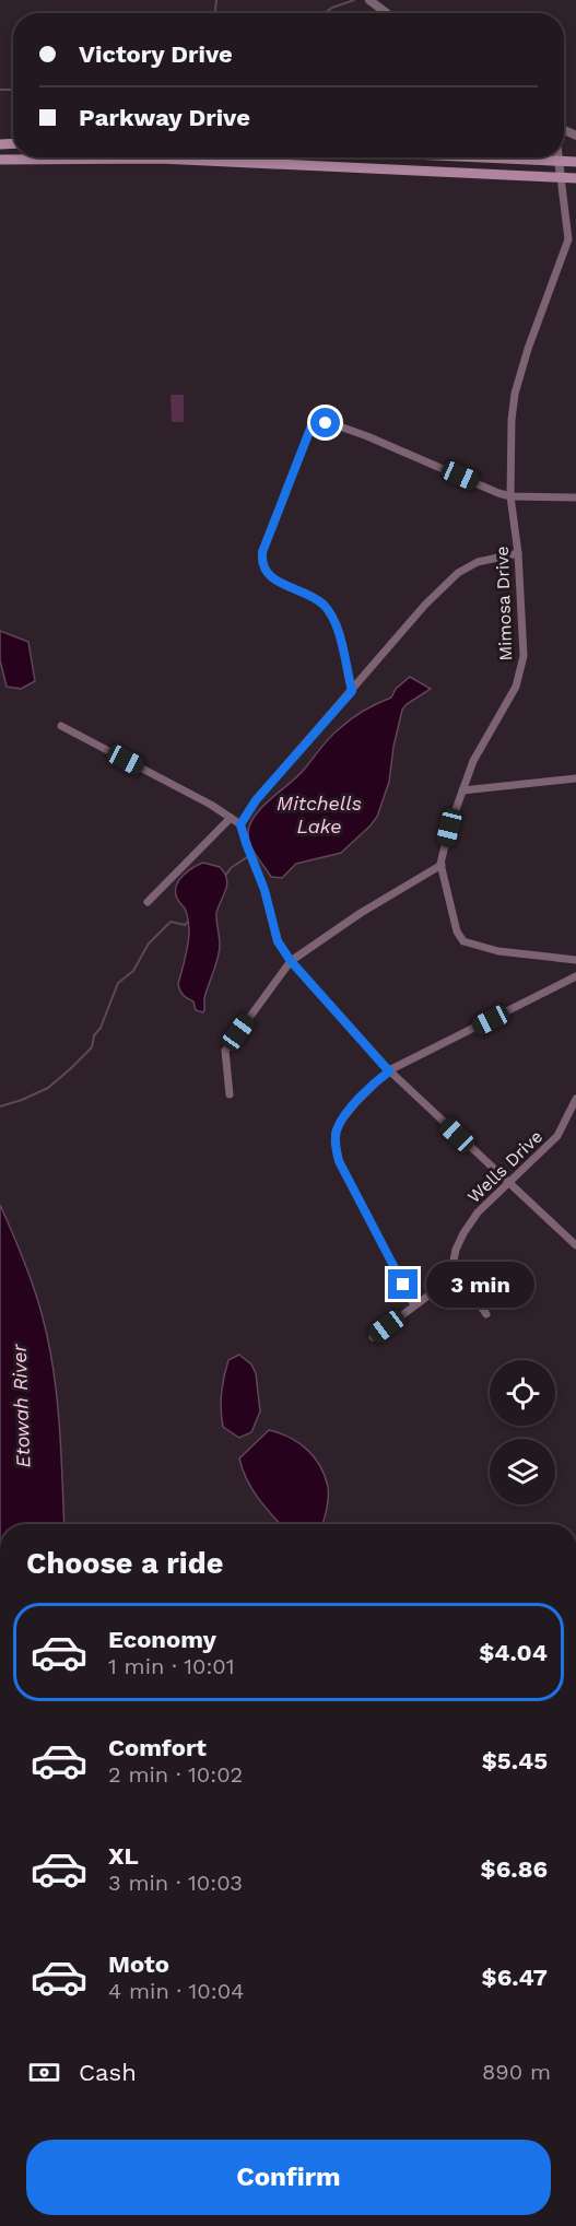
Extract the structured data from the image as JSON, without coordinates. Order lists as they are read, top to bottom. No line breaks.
{"streets":{"street":["Mimosa Drive","Wells Drive"]},"water":["Mitchells Lake","Etowah River"],"page":{"banner":["Victory Drive","Parkway Drive"],"bubble":"3 min","heading":"Choose a ride","list":[{"name":"Economy","note":"1 min · 10:01","value":"$4.04"},{"name":"Comfort","note":"2 min · 10:02","value":"$5.45"},{"name":"XL","note":"3 min · 10:03","value":"$6.86"},{"name":"Moto","note":"4 min · 10:04","value":"$6.47"}],"pay":["Cash","890 m"],"buttons":"Confirm"}}
